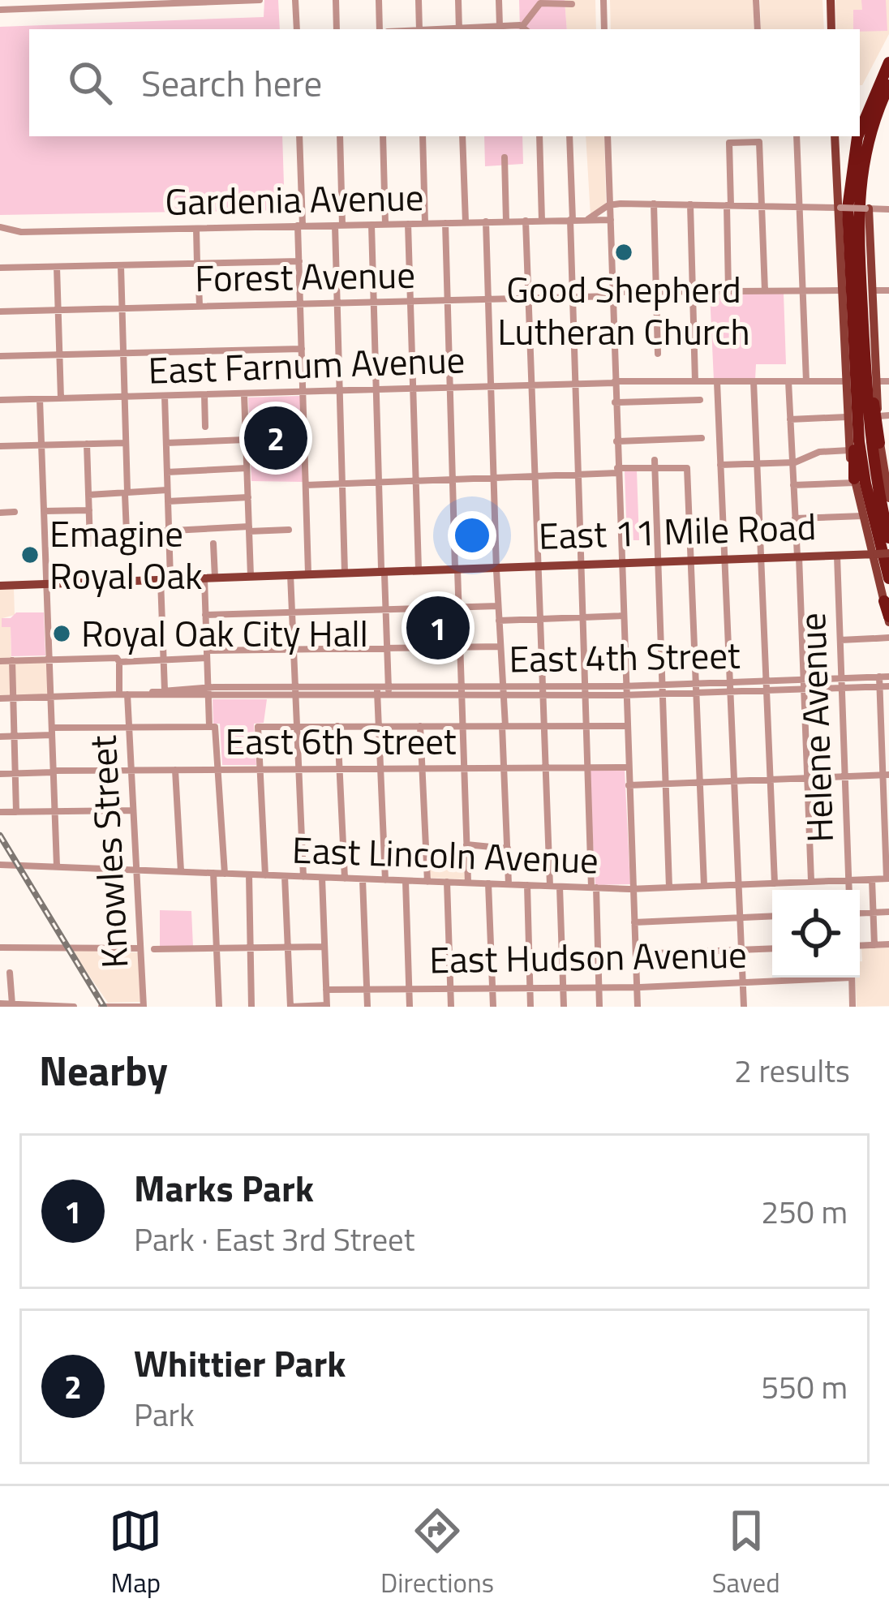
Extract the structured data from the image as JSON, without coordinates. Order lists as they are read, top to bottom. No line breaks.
{"streets":{"main road":["East 11 Mile Road"],"street":["Gardenia Avenue","Forest Avenue","East Farnum Avenue","East 4th Street","Helene Avenue","East 6th Street","Knowles Street","East Lincoln Avenue","East Hudson Avenue"]},"crossings":[["East 11 Mile Road","Helene Avenue"],["East 4th Street","Helene Avenue"],["East 4th Street","Knowles Street"],["Helene Avenue","East Lincoln Avenue"],["East 6th Street","Knowles Street"],["Knowles Street","East Lincoln Avenue"]],"places":["Good Shepherd Lutheran Church","Emagine Royal Oak","Royal Oak City Hall"],"page":{"search":"Search here","pins":["2","1"],"heading":["Nearby","2 results"],"list":[{"mark":"1","name":"Marks Park","note":"Park · East 3rd Street","value":"250 m"},{"mark":"2","name":"Whittier Park","note":"Park","value":"550 m"}],"nav":["Map","Directions","Saved"]}}
